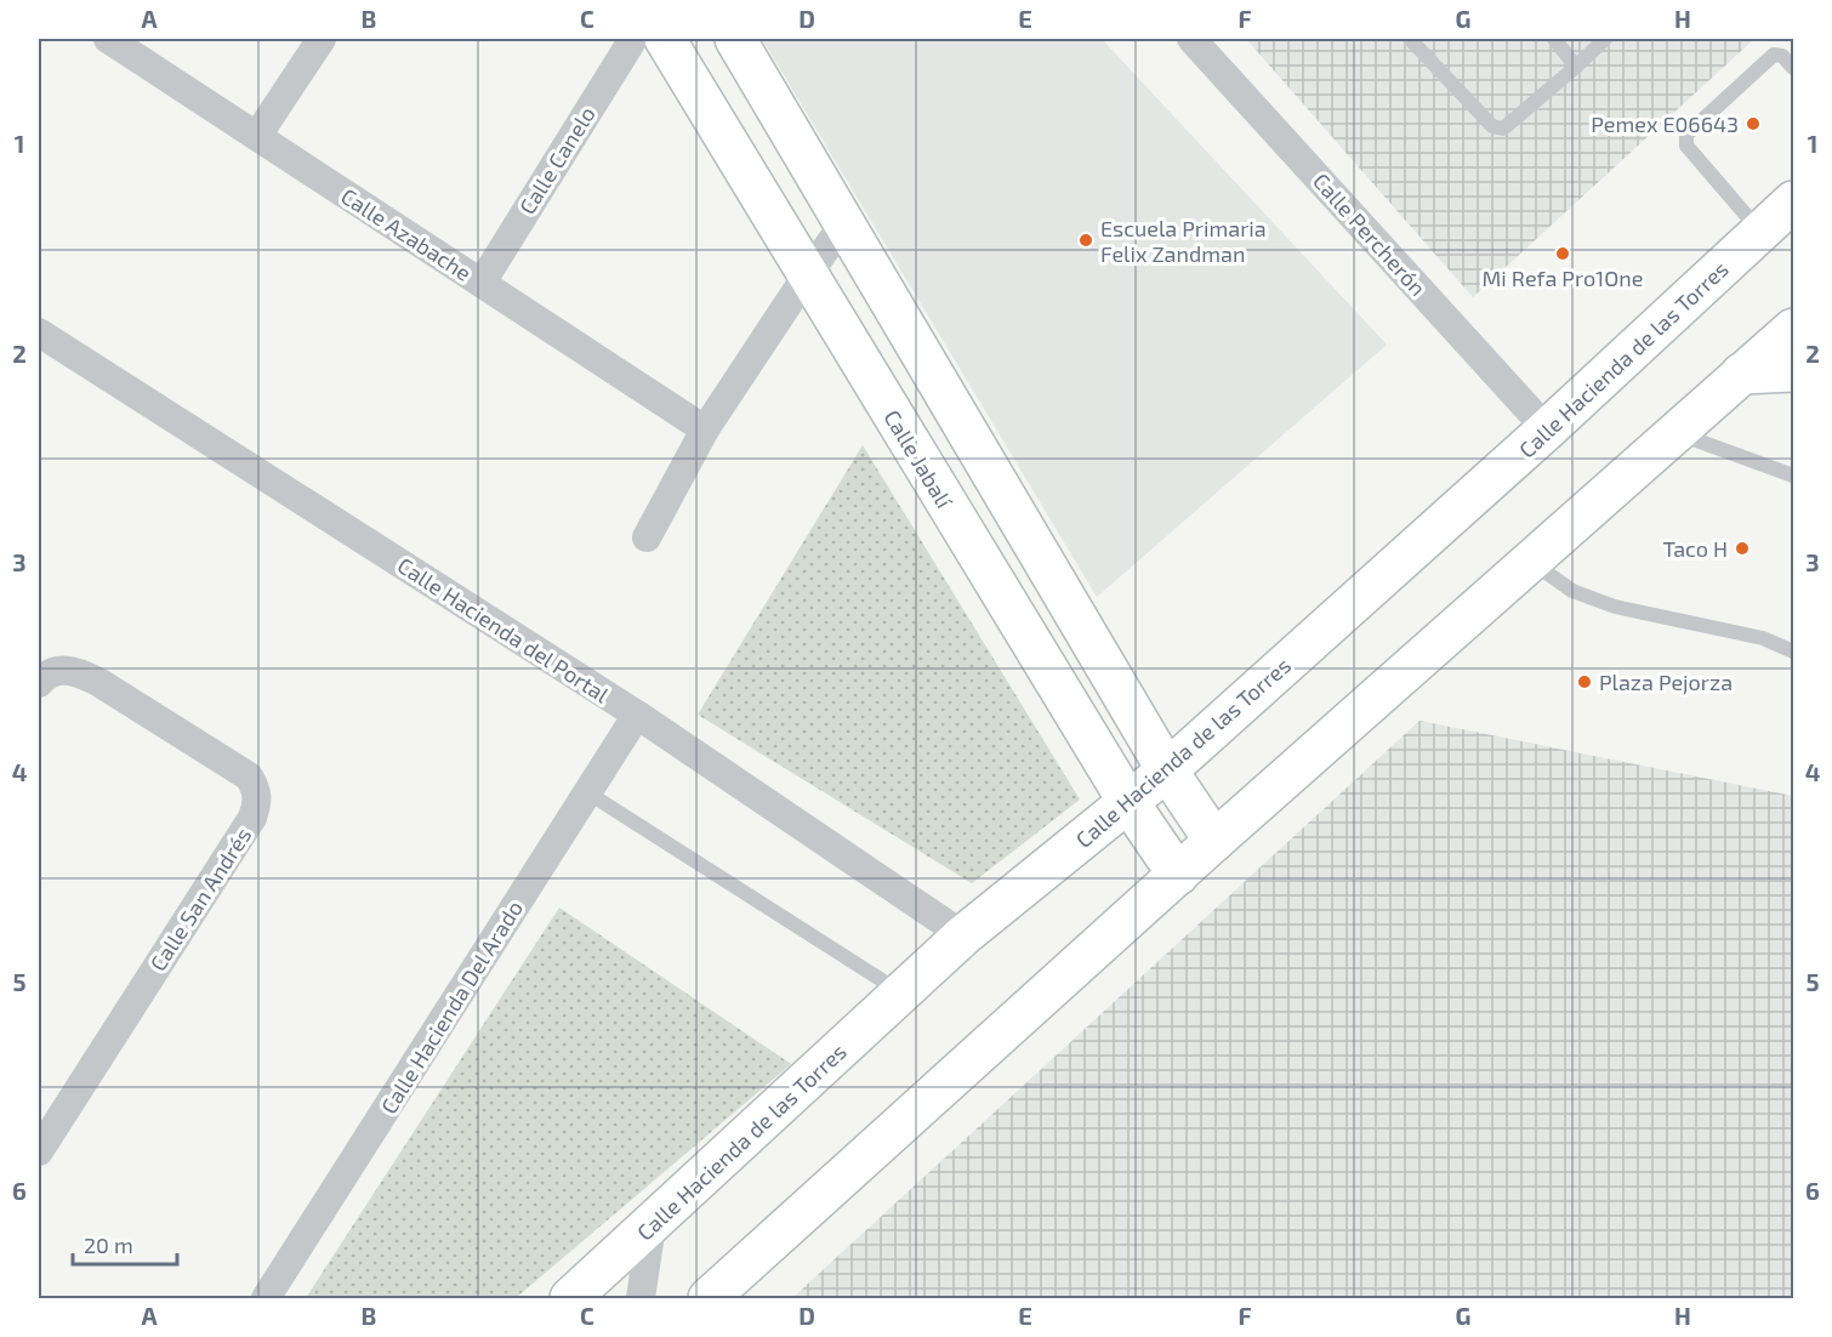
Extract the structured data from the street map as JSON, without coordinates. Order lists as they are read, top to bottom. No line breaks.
{"streets":{"street":["Calle Canelo","Calle Azabache","Calle Percherón","Calle Hacienda de las Torres","Calle Jabalí","Calle Hacienda del Portal","Calle San Andrés","Calle Hacienda Del Arado"]},"crossings":[["Calle Canelo","Calle Azabache"],["Calle Percherón","Calle Hacienda de las Torres"],["Calle Hacienda de las Torres","Calle Jabalí"],["Calle Hacienda de las Torres","Calle Hacienda del Portal"],["Calle Hacienda del Portal","Calle Hacienda Del Arado"]],"places":["Pemex E06643","Escuela Primaria Felix Zandman","Mi Refa Pro1One","Taco H","Plaza Pejorza"],"scale_bar":"20 m","grid":{"columns":["A","B","C","D","E","F","G","H"],"rows":["1","2","3","4","5","6"]}}
